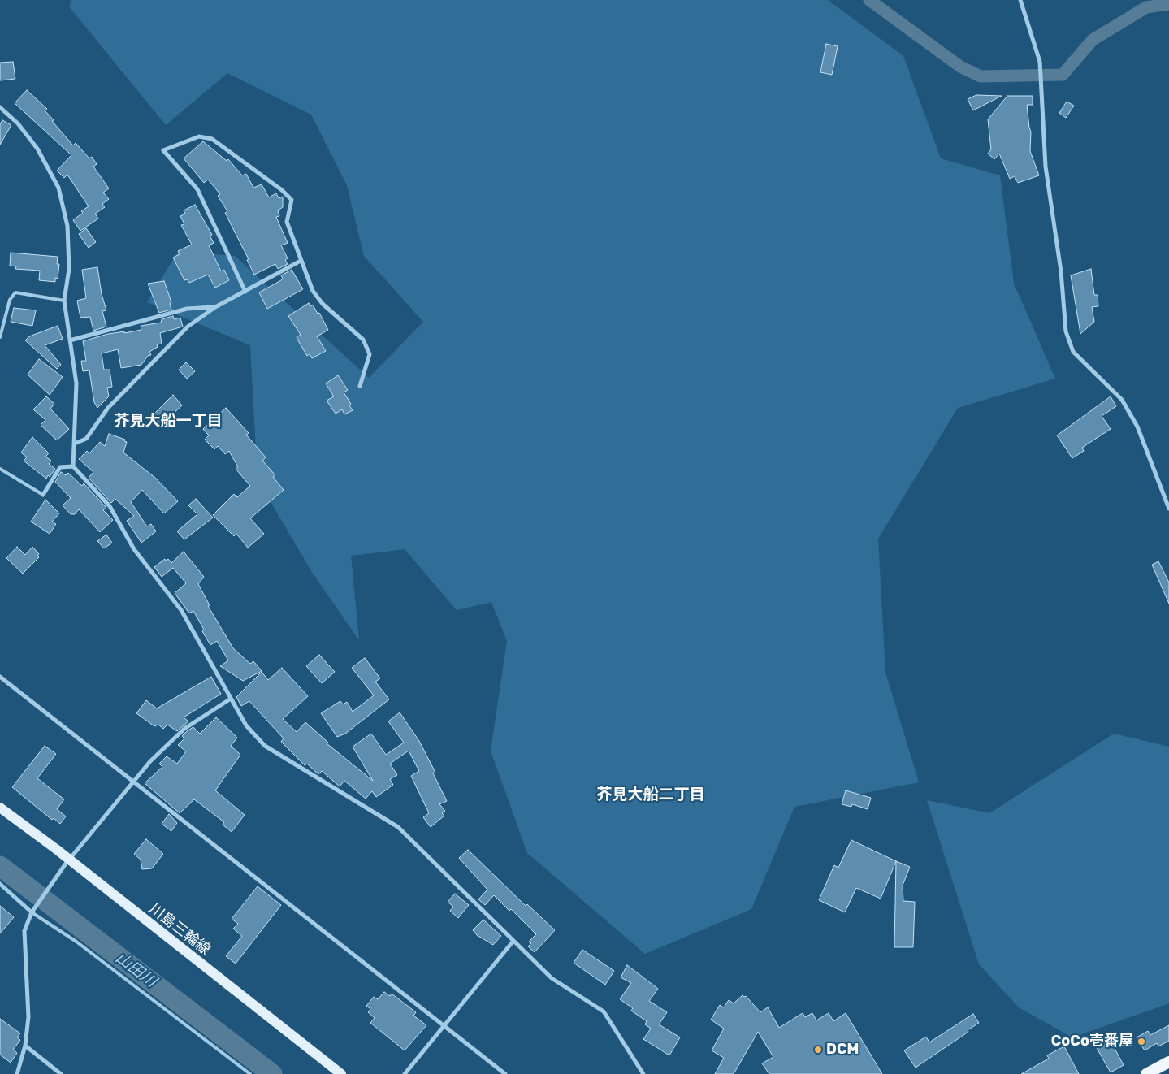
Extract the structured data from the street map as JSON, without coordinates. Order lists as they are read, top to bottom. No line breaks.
{"streets":{"main road":["川島三輪線"]},"districts":["芥見大船一丁目","芥見大船二丁目"],"water":["山田川"],"places":["CoCo壱番屋","DCM"]}
